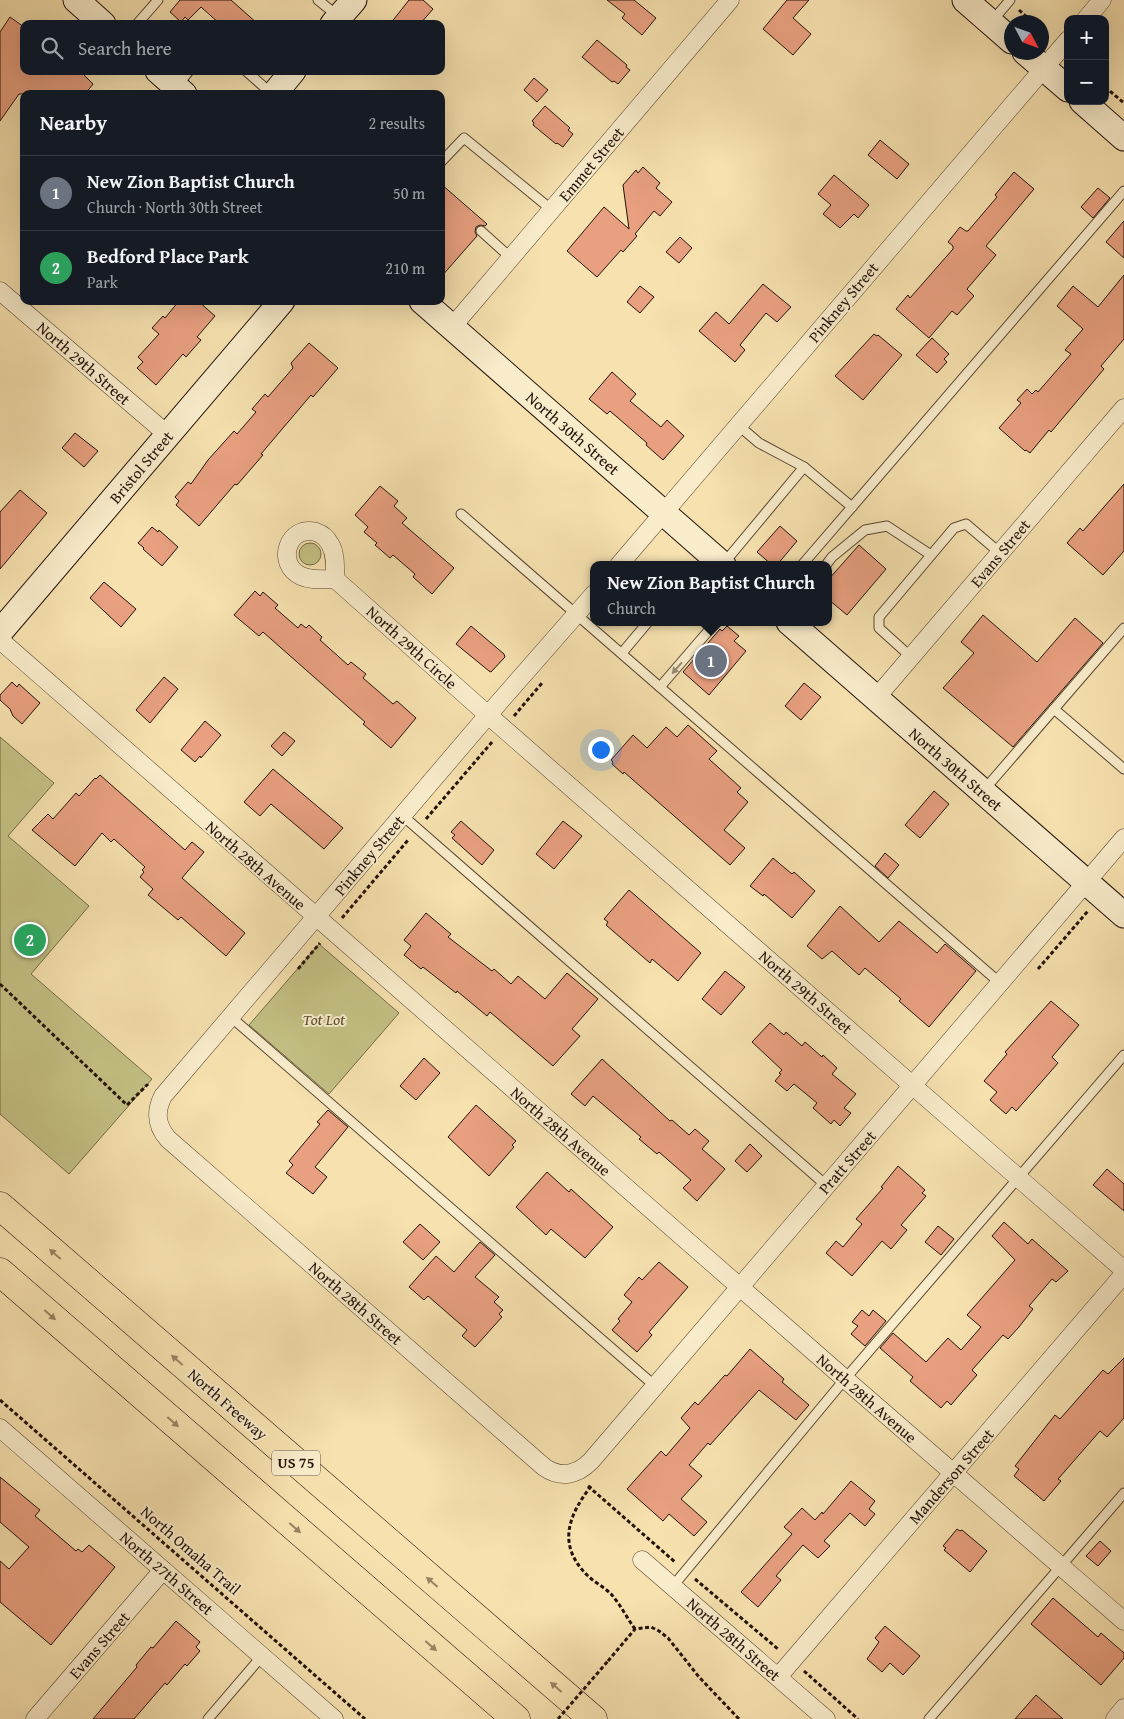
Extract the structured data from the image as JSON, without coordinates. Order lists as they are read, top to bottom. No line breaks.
{"streets":{"highway":["North Freeway","US 75"],"main road":["North 30th Street","Bristol Street"],"street":["Emmet Street","Pinkney Street","North 29th Street","Evans Street","North 29th Circle","North 28th Avenue","Pratt Street","North 28th Street","Manderson Street","North 27th Street"],"path":["North Omaha Trail"]},"crossings":[["Emmet Street","North 30th Street"],["Pinkney Street","North 29th Street"],["Pinkney Street","North 30th Street"],["Pinkney Street","North 29th Circle"],["Pinkney Street","North 28th Avenue"],["Pinkney Street","North 28th Street"],["North 29th Street","Bristol Street"],["North 29th Street","North 29th Circle"],["North 29th Street","Pratt Street"],["North 30th Street","Evans Street"],["North 30th Street","Pratt Street"],["Evans Street","North 27th Street"],["North 28th Avenue","Pratt Street"],["North 28th Avenue","Manderson Street"],["Pratt Street","North 28th Street"],["North 28th Street","Manderson Street"]],"parks":["Tot Lot"],"north":"bottom right","page":{"map_buttons":["+","−"],"search":"Search here","heading":["Nearby","2 results"],"list":[{"mark":"1","name":"New Zion Baptist Church","note":"Church · North 30th Street","value":"50 m"},{"mark":"2","name":"Bedford Place Park","note":"Park","value":"210 m"}],"popup":["New Zion Baptist Church","Church"],"pins":["1","2"]}}
